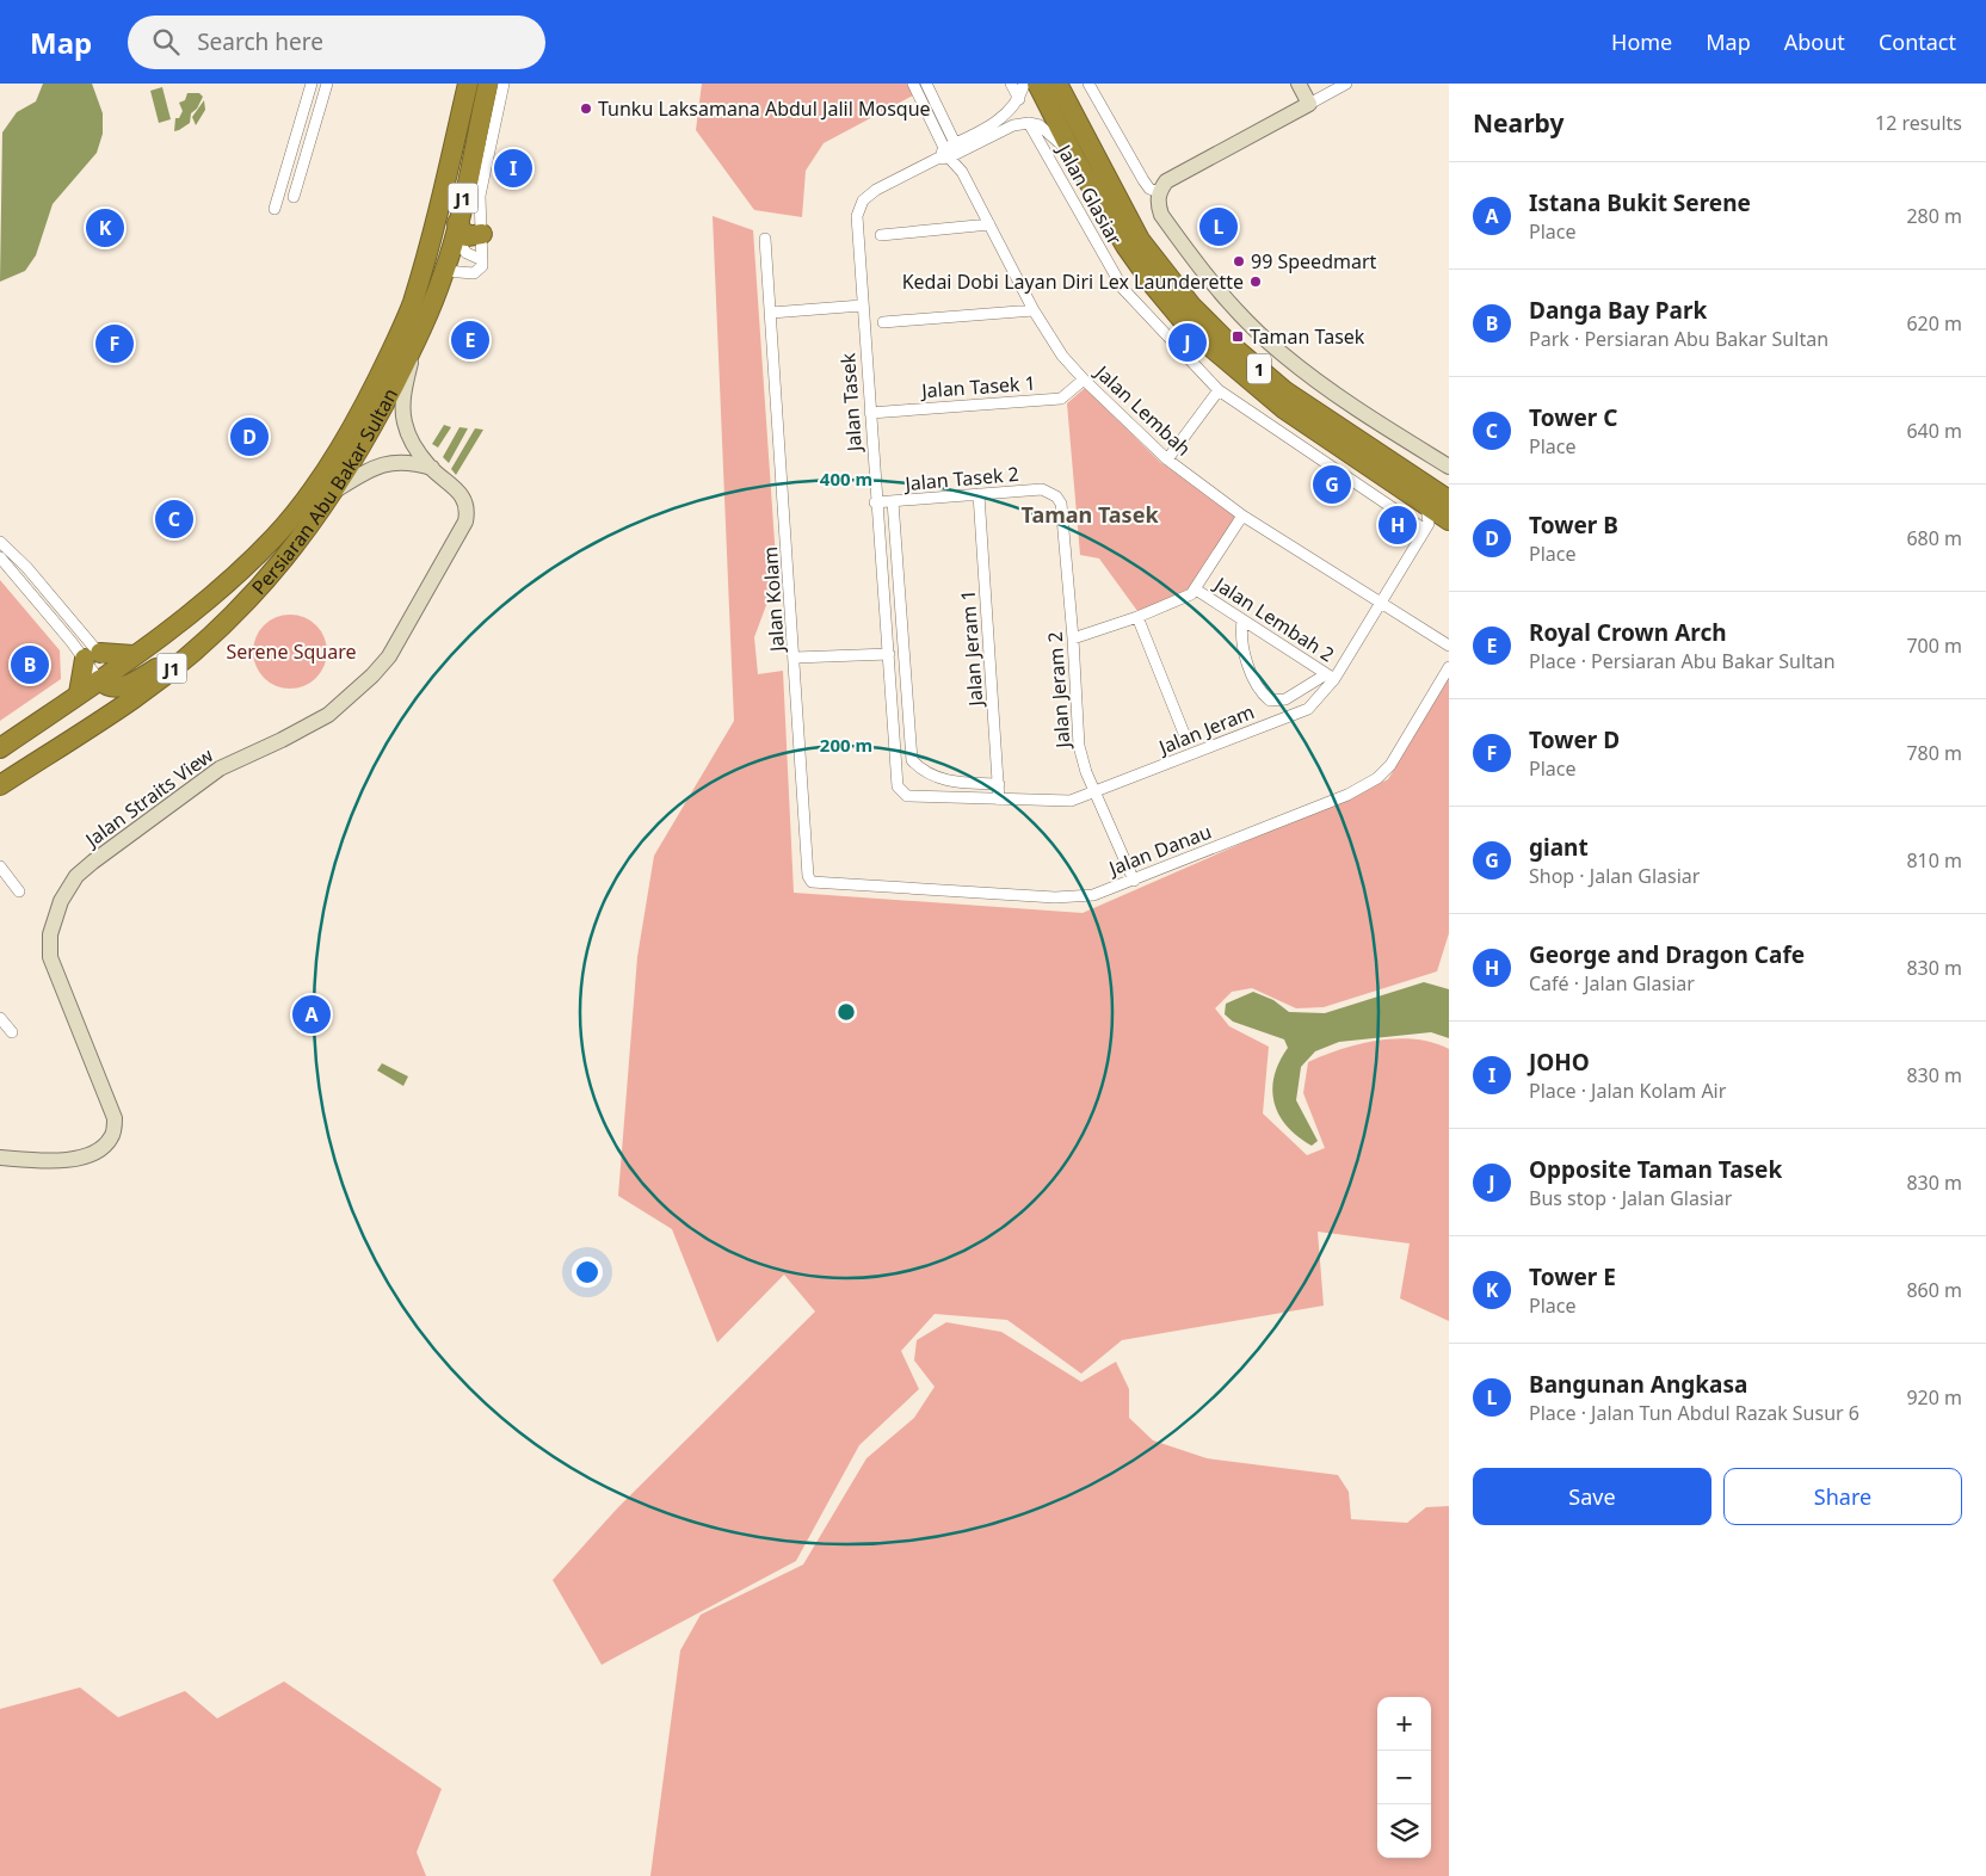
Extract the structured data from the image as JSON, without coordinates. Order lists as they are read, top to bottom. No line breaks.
{"streets":{"highway":["J1","1","Persiaran Abu Bakar Sultan"],"street":["Jalan Glasiar","Jalan Tasek 1","Jalan Tasek","Jalan Lembah","Jalan Tasek 2","Jalan Kolam","Jalan Lembah 2","Jalan Jeram 1","Jalan Jeram 2","Jalan Jeram","Jalan Straits View","Jalan Danau"]},"crossings":[["Jalan Glasiar","Jalan Tasek"],["Jalan Glasiar","Jalan Jeram"],["Jalan Tasek 1","Jalan Tasek"],["Jalan Tasek 1","Jalan Lembah"],["Jalan Tasek","Jalan Lembah"],["Jalan Tasek","Jalan Tasek 2"],["Jalan Tasek","Jalan Jeram"],["Jalan Lembah","Jalan Jeram"],["Jalan Tasek 2","Jalan Jeram 1"],["Jalan Tasek 2","Jalan Jeram 2"],["Persiaran Abu Bakar Sultan","Jalan Straits View"],["Jalan Kolam","Jalan Danau"],["Jalan Lembah 2","Jalan Jeram"],["Jalan Jeram 1","Jalan Jeram"],["Jalan Jeram 2","Jalan Jeram"],["Jalan Jeram 2","Jalan Danau"]],"districts":["Taman Tasek"],"parks":["Serene Square"],"places":{"other":["Tunku Laksamana Abdul Jalil Mosque","99 Speedmart","Kedai Dobi Layan Diri Lex Launderette"],"transit":["Taman Tasek"]},"page":{"header":"Map","search":"Search here","nav":["Home","Map","About","Contact"],"heading":["Nearby","12 results"],"pins":["I","L","K","E","J","F","D","G","C","H","B","A"],"list":[{"mark":"A","name":"Istana Bukit Serene","note":"Place","value":"280 m"},{"mark":"B","name":"Danga Bay Park","note":"Park · Persiaran Abu Bakar Sultan","value":"620 m"},{"mark":"C","name":"Tower C","note":"Place","value":"640 m"},{"mark":"D","name":"Tower B","note":"Place","value":"680 m"},{"mark":"E","name":"Royal Crown Arch","note":"Place · Persiaran Abu Bakar Sultan","value":"700 m"},{"mark":"F","name":"Tower D","note":"Place","value":"780 m"},{"mark":"G","name":"giant","note":"Shop · Jalan Glasiar","value":"810 m"},{"mark":"H","name":"George and Dragon Cafe","note":"Café · Jalan Glasiar","value":"830 m"},{"mark":"I","name":"JOHO","note":"Place · Jalan Kolam Air","value":"830 m"},{"mark":"J","name":"Opposite Taman Tasek","note":"Bus stop · Jalan Glasiar","value":"830 m"},{"mark":"K","name":"Tower E","note":"Place","value":"860 m"},{"mark":"L","name":"Bangunan Angkasa","note":"Place · Jalan Tun Abdul Razak Susur 6","value":"920 m"}],"buttons":["Save","Share"],"map_buttons":["+","−"]},"rings":["400 m","200 m"]}
